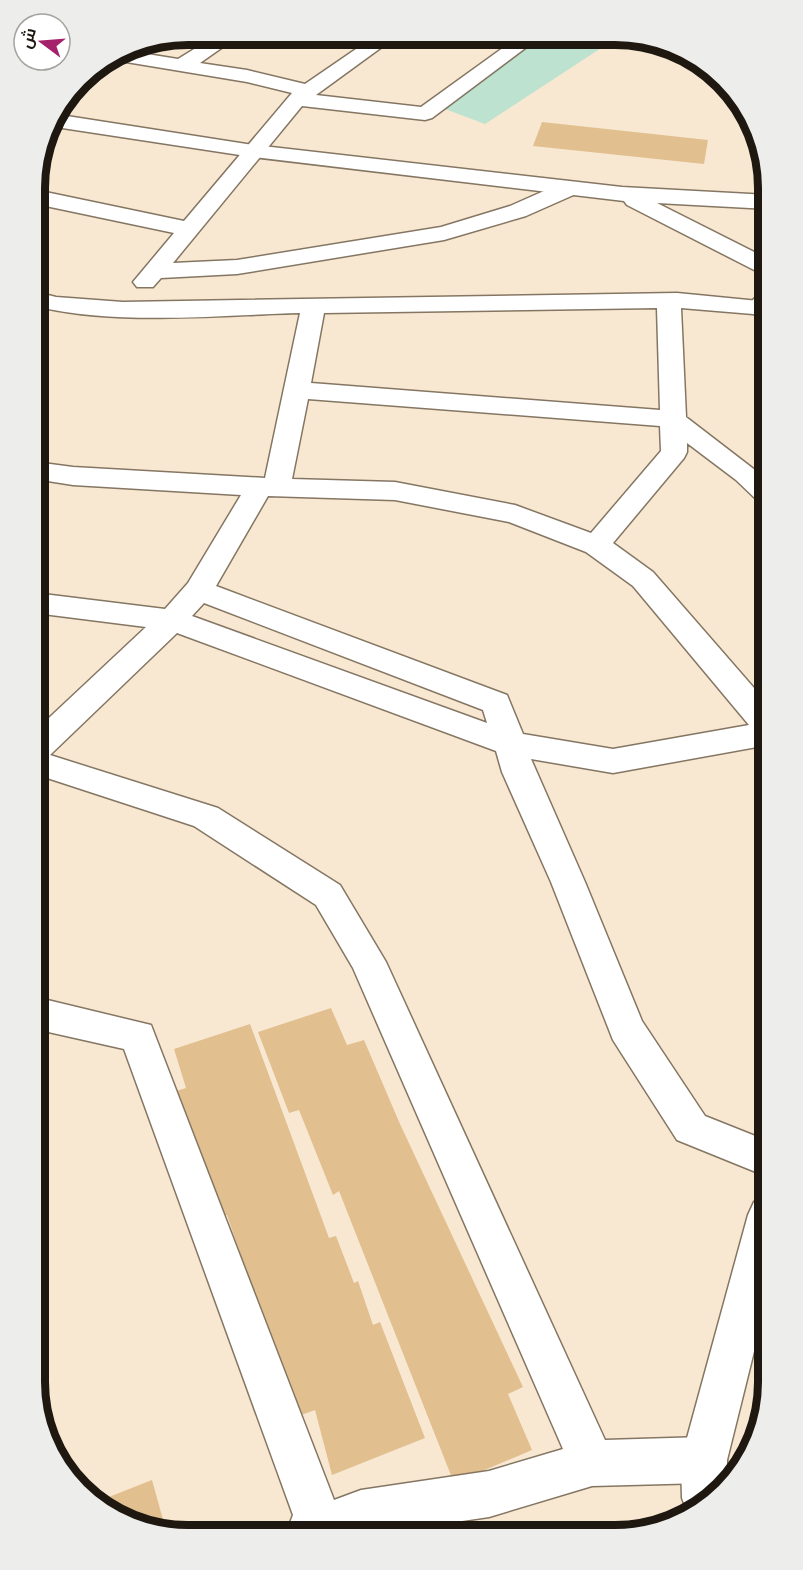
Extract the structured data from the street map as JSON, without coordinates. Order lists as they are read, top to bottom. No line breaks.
{"north":"left"}
